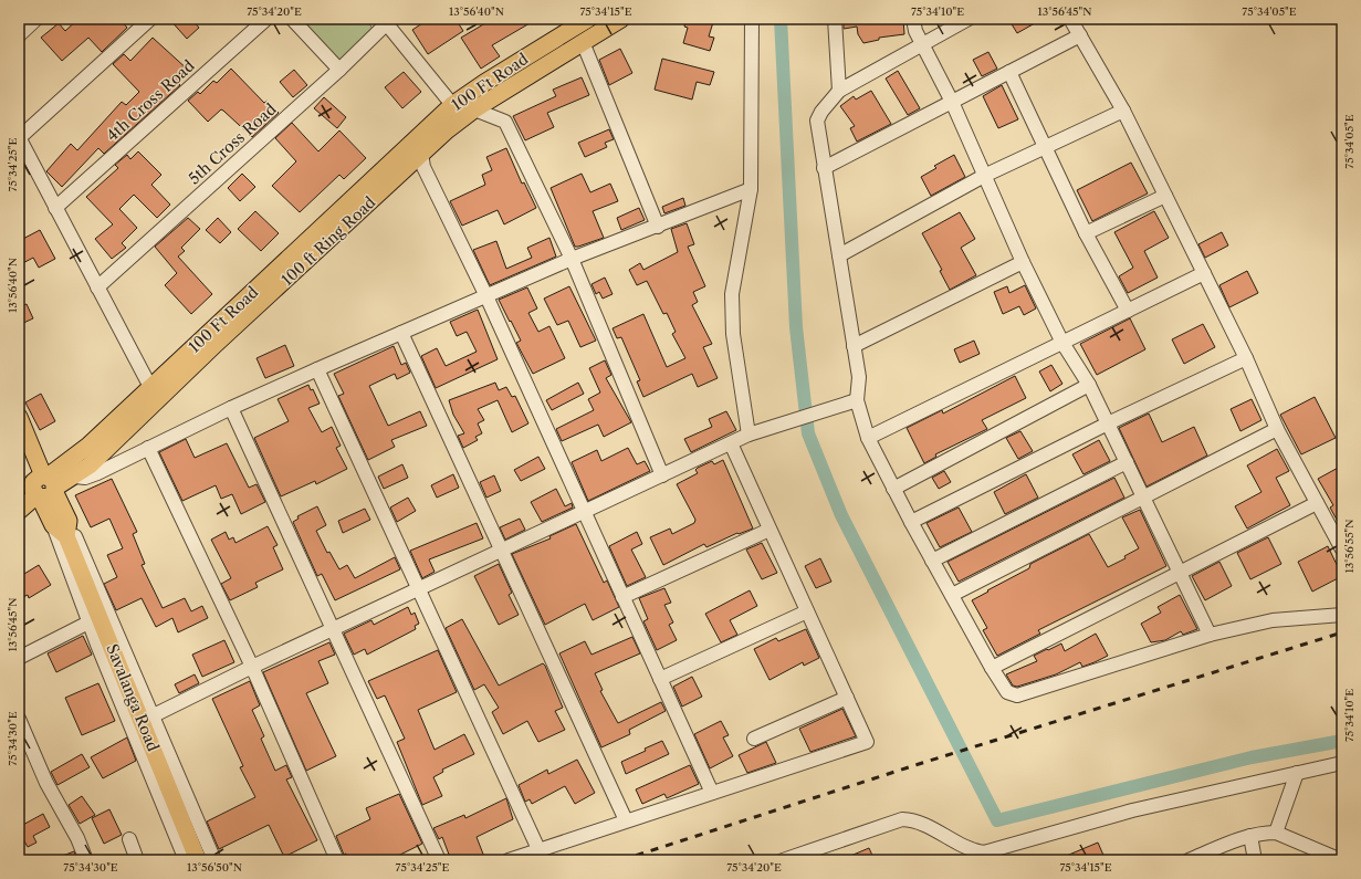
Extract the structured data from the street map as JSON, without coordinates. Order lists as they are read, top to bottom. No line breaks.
{"streets":{"main road":["100 Ft Road","100 ft Ring Road","Savalanga Road"],"street":["4th Cross Road","5th Cross Road"]},"crossings":[["100 Ft Road","100 ft Ring Road"],["100 Ft Road","Savalanga Road"],["100 ft Ring Road","Savalanga Road"]],"coordinates":["75°34'20\"E","13°56'40\"N","75°34'15\"E","75°34'10\"E","13°56'45\"N","75°34'05\"E","75°34'25\"E","13°56'55\"N","75°34'30\"E","13°56'50\"N"]}
